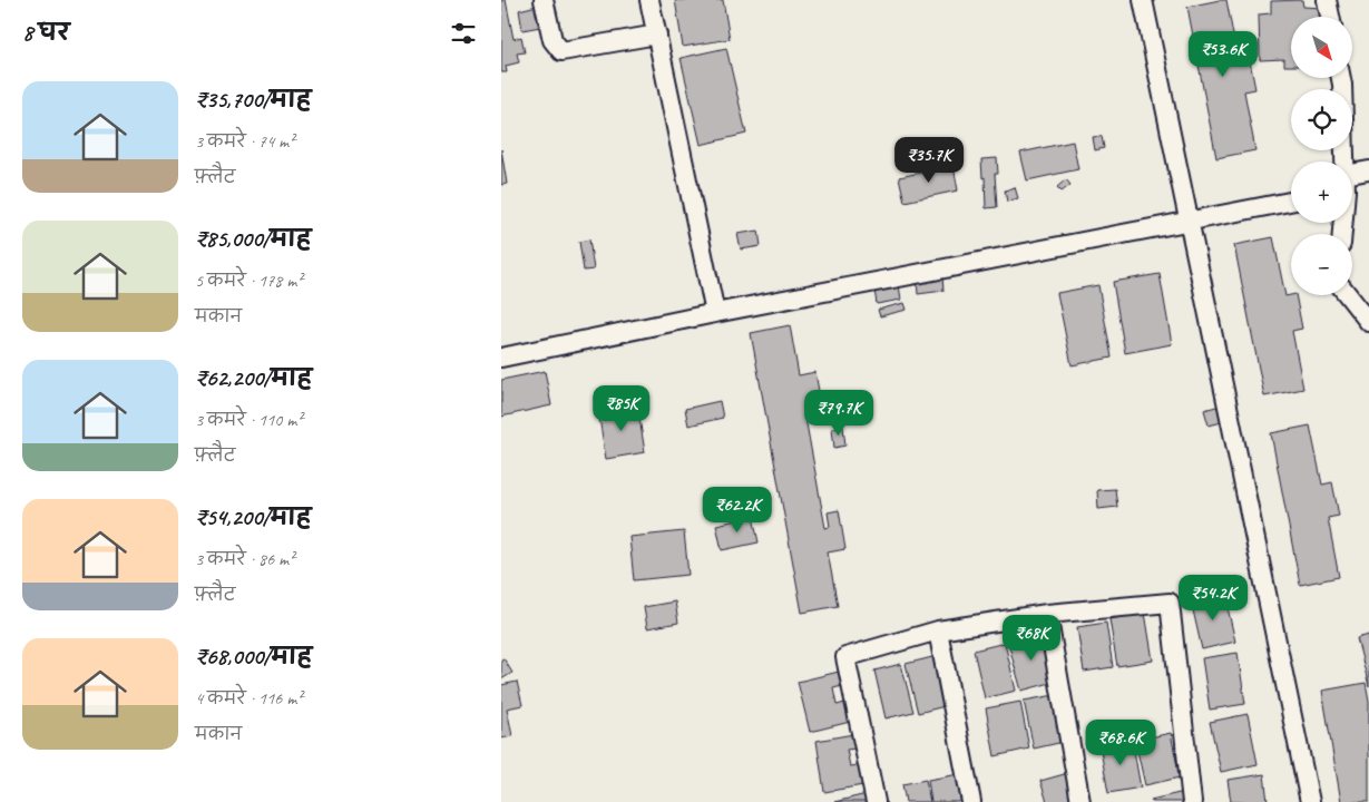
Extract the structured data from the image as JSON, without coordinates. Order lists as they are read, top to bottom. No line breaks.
{"north":"bottom right","page":{"heading":"8 घर","map_buttons":["+","−"],"price":["₹53.6K","₹35.7K","₹85K","₹79.7K","₹62.2K","₹54.2K","₹68K","₹68.6K"],"list":[{"name":"₹35,700/माह","note":"3 कमरे · 74 m² · फ़्लैट"},{"name":"₹85,000/माह","note":"5 कमरे · 178 m² · मकान"},{"name":"₹62,200/माह","note":"3 कमरे · 110 m² · फ़्लैट"},{"name":"₹54,200/माह","note":"3 कमरे · 86 m² · फ़्लैट"},{"name":"₹68,000/माह","note":"4 कमरे · 116 m² · मकान"}]}}
